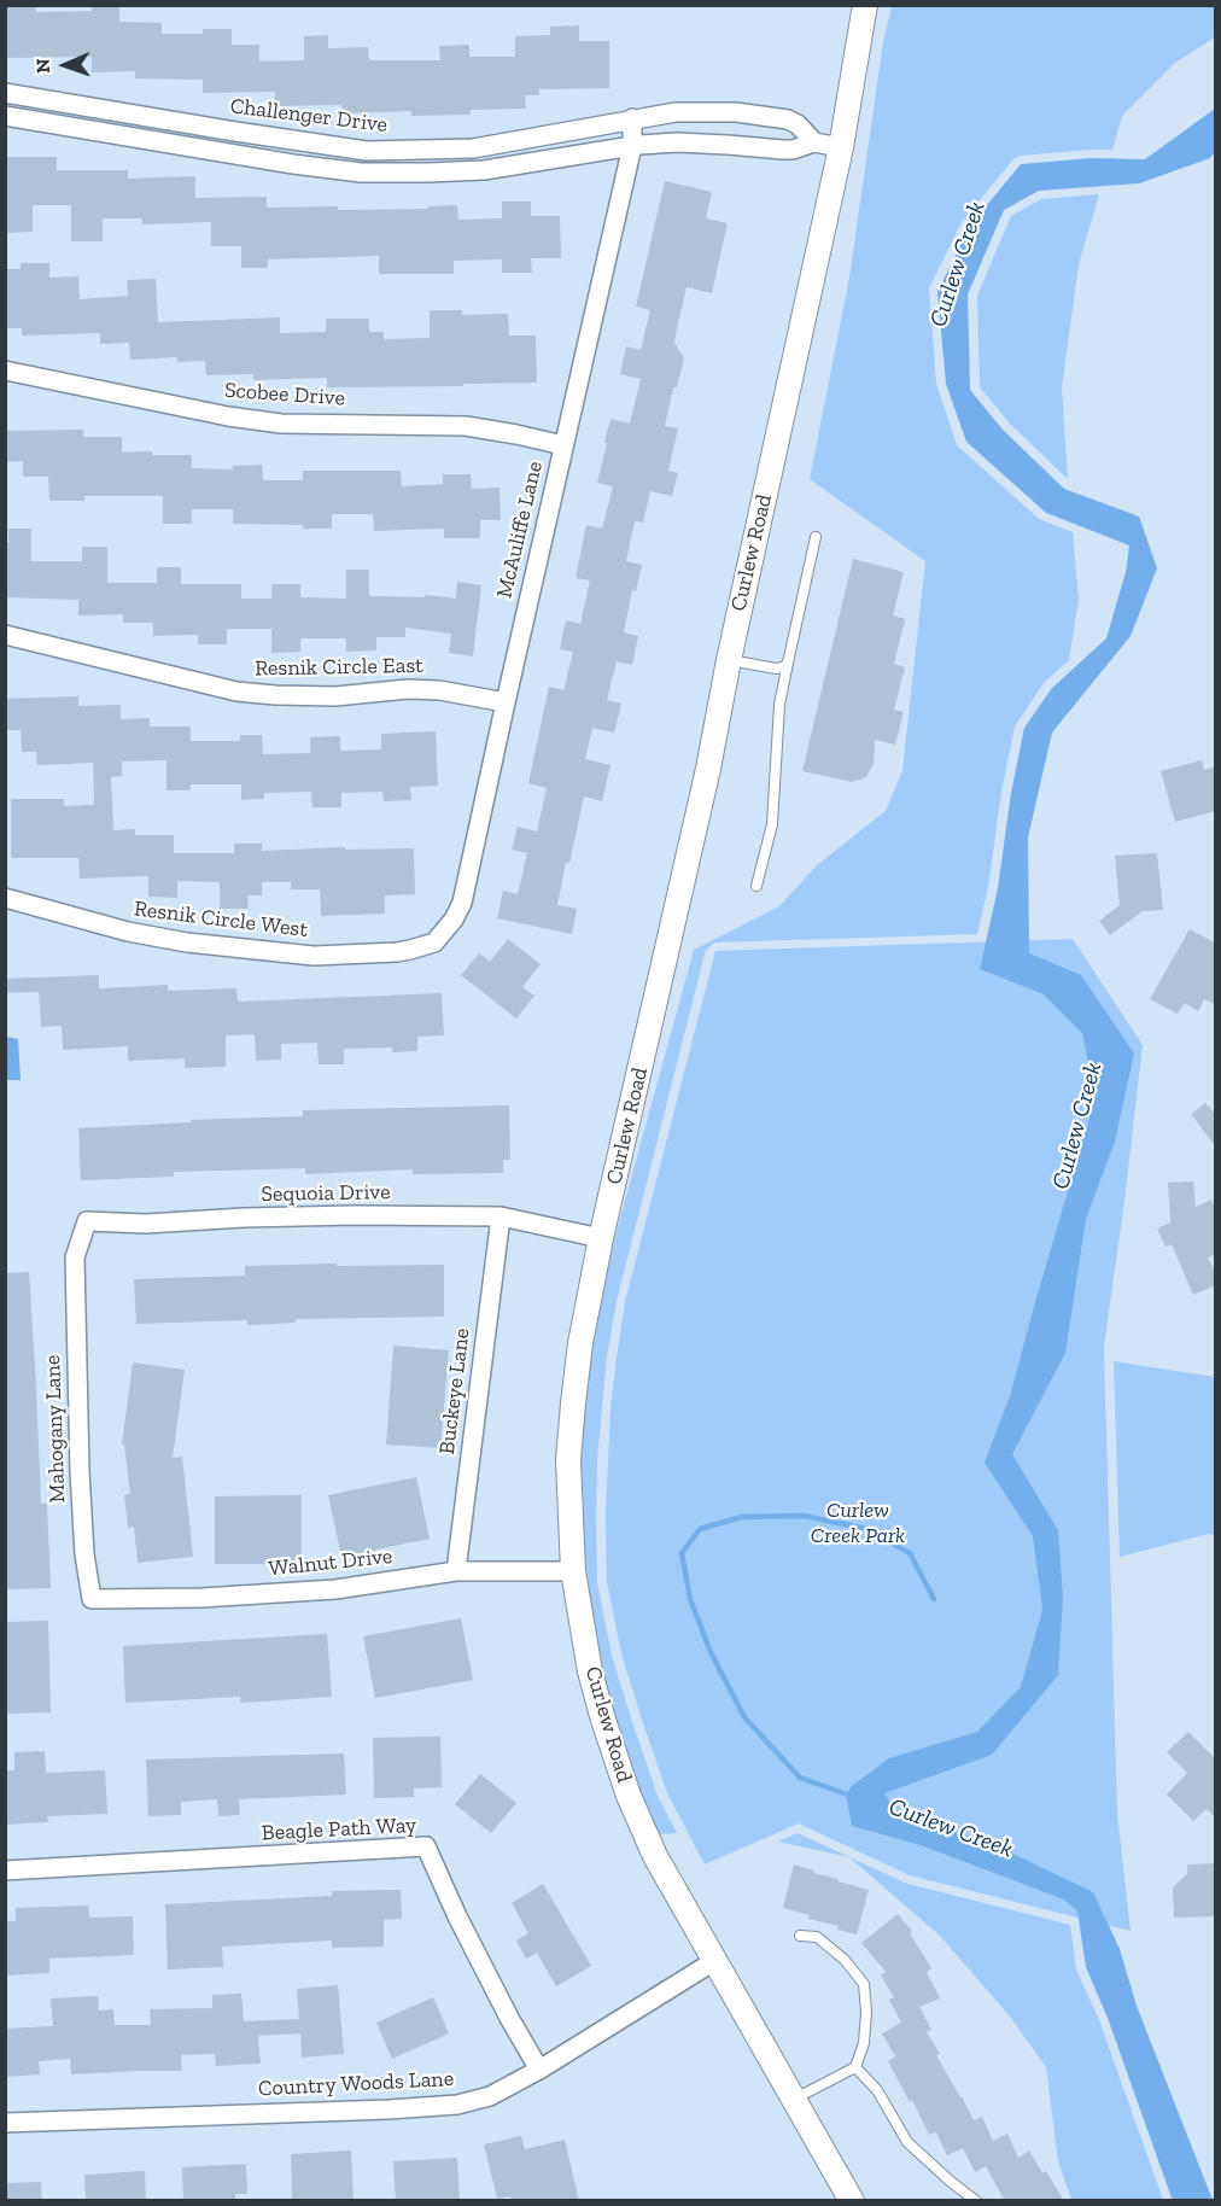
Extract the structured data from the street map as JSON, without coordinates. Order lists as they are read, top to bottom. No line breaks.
{"streets":{"main road":["Curlew Road"],"street":["Challenger Drive","Scobee Drive","McAuliffe Lane","Resnik Circle East","Resnik Circle West","Sequoia Drive","Buckeye Lane","Mahogany Lane","Walnut Drive","Beagle Path Way","Country Woods Lane"]},"crossings":[["Challenger Drive","McAuliffe Lane"],["Challenger Drive","Curlew Road"],["Scobee Drive","McAuliffe Lane"],["McAuliffe Lane","Resnik Circle East"],["McAuliffe Lane","Resnik Circle West"],["Curlew Road","Sequoia Drive"],["Curlew Road","Walnut Drive"],["Curlew Road","Country Woods Lane"],["Sequoia Drive","Buckeye Lane"],["Sequoia Drive","Mahogany Lane"],["Buckeye Lane","Walnut Drive"],["Mahogany Lane","Walnut Drive"],["Beagle Path Way","Country Woods Lane"]],"water":["Curlew Creek"],"parks":["Curlew Creek Park"],"north":"left"}
